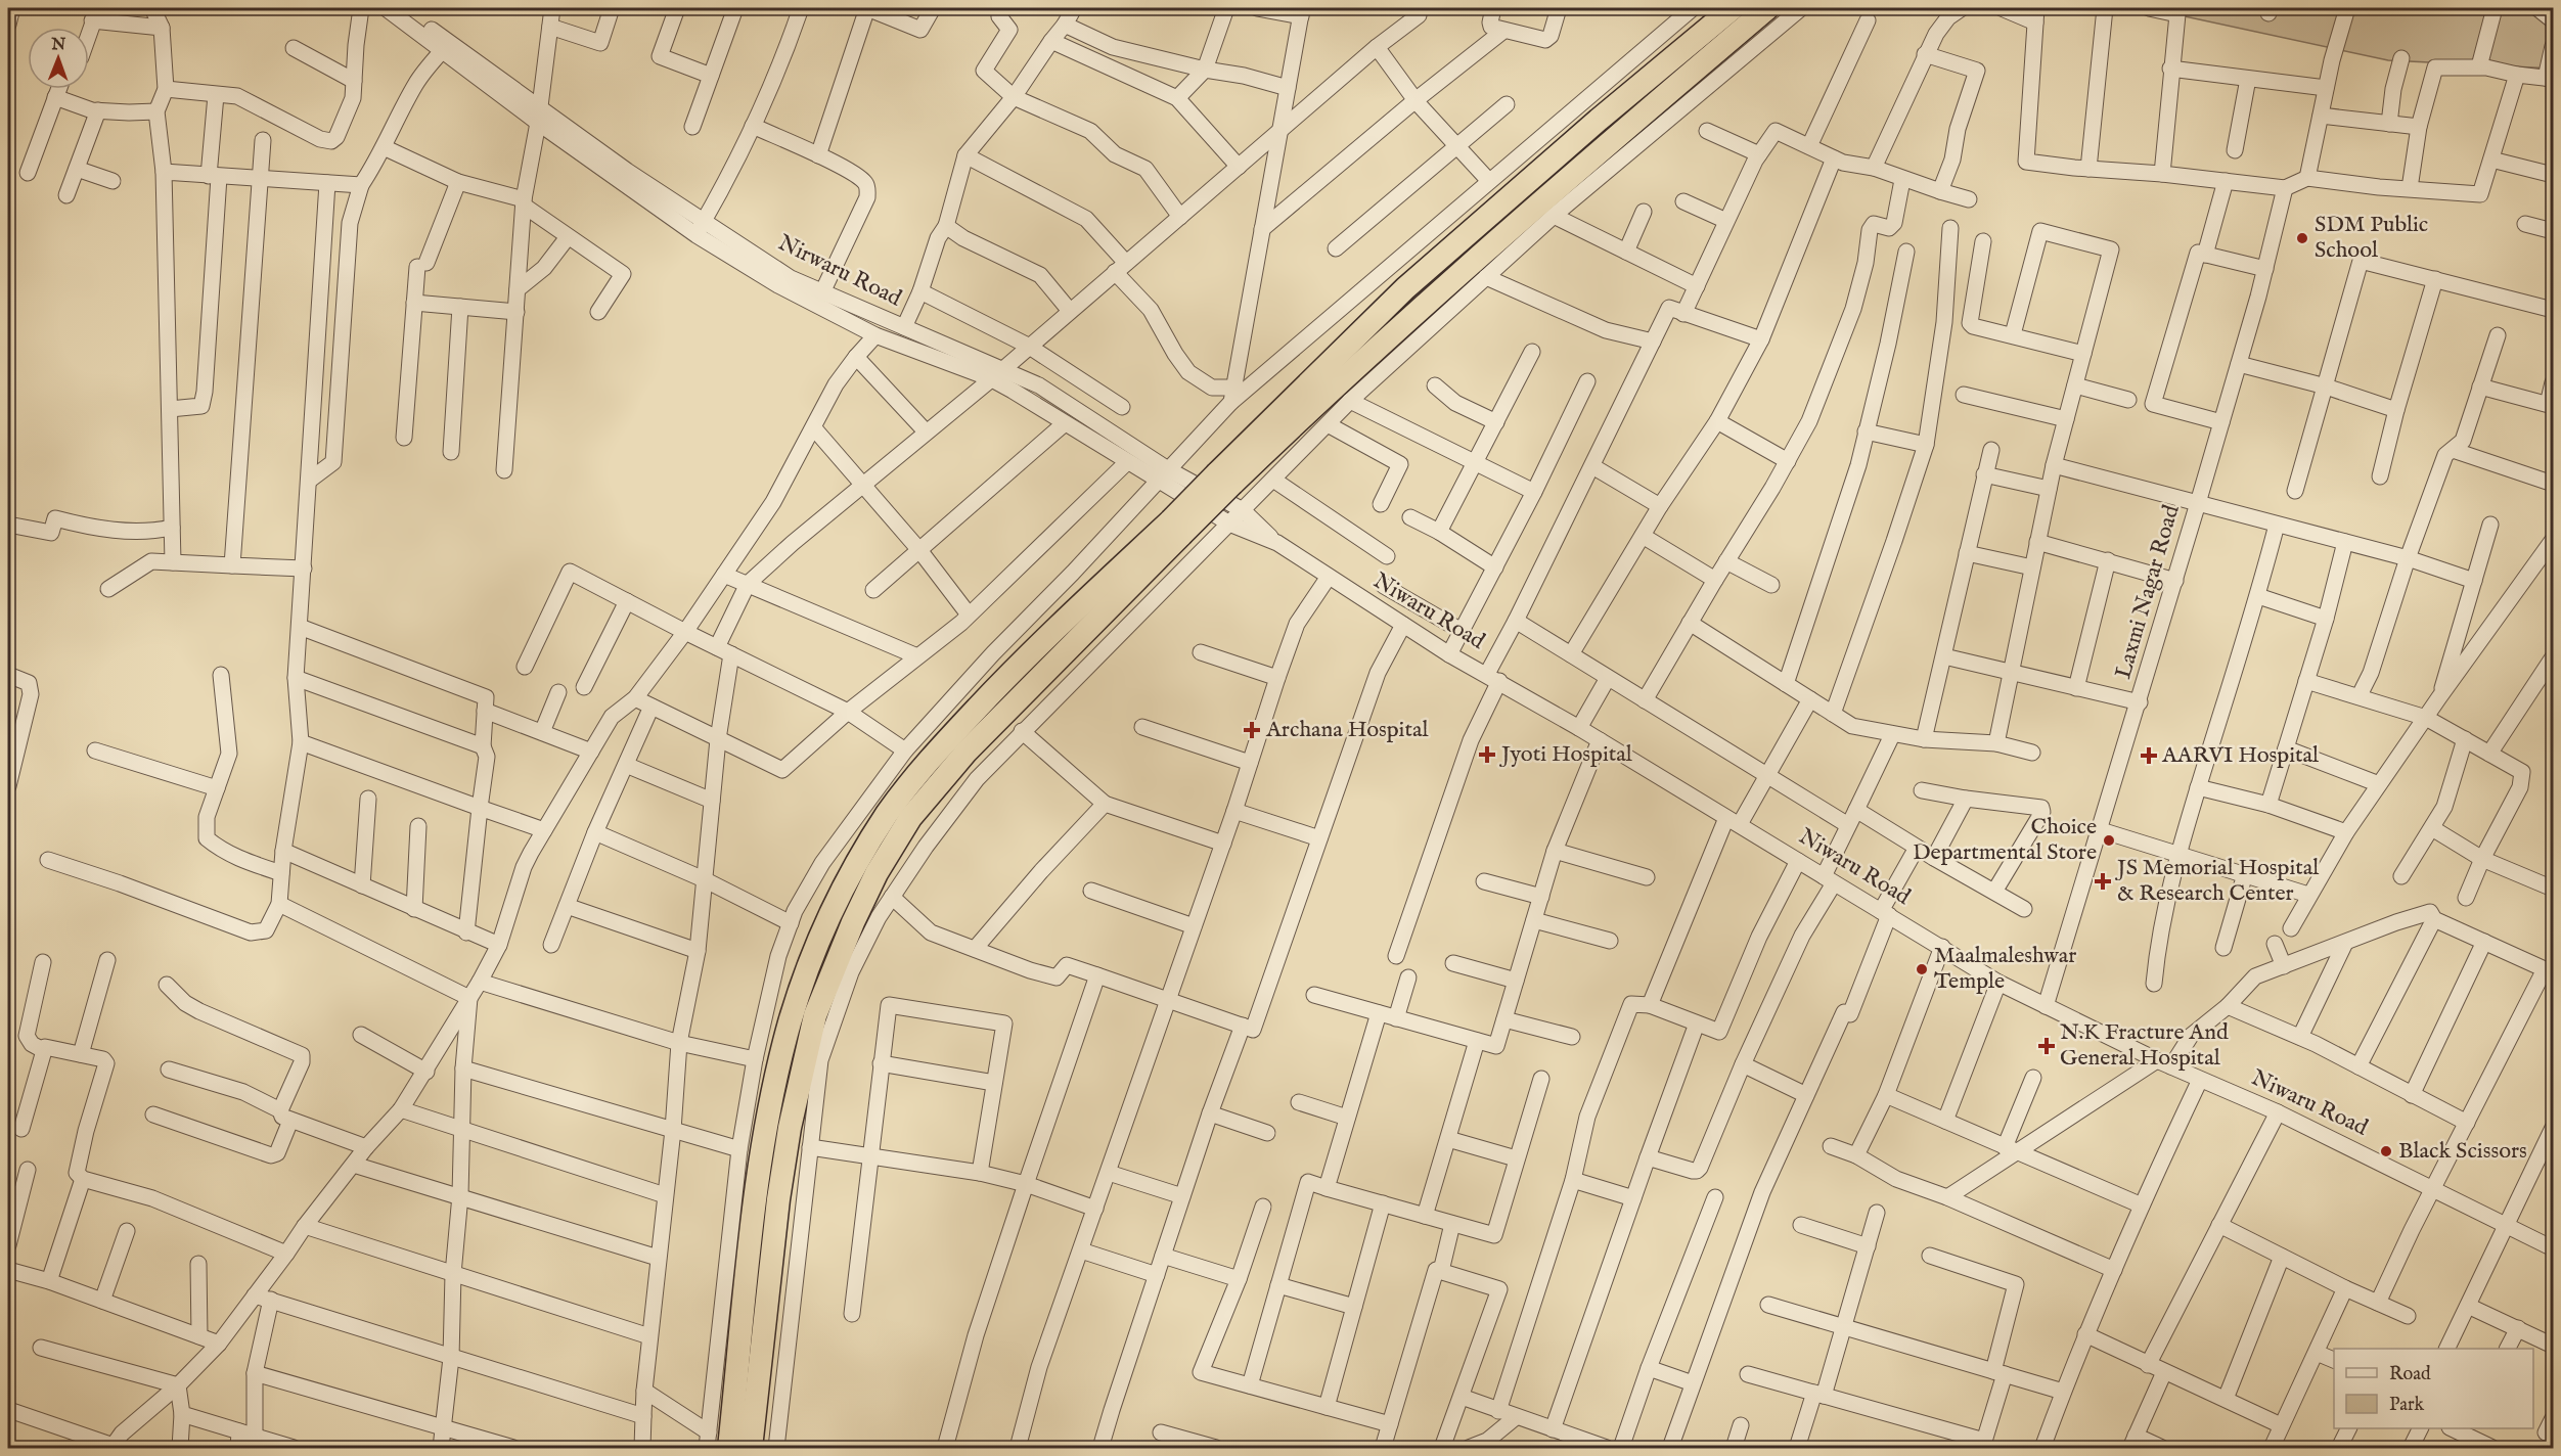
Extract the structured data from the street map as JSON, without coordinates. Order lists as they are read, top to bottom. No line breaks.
{"streets":{"street":["Nirwaru Road","Laxmi Nagar Road","Niwaru Road"]},"crossings":[["Nirwaru Road","Niwaru Road"],["Laxmi Nagar Road","Niwaru Road"]],"places":{"other":["SDM Public School","Choice Departmental Store","Maalmaleshwar Temple","Black Scissors"],"health":["Archana Hospital","Jyoti Hospital","AARVI Hospital","JS Memorial Hospital & Research Center","N.K Fracture And General Hospital"]},"legend":["Road","Park"],"north":"top"}
